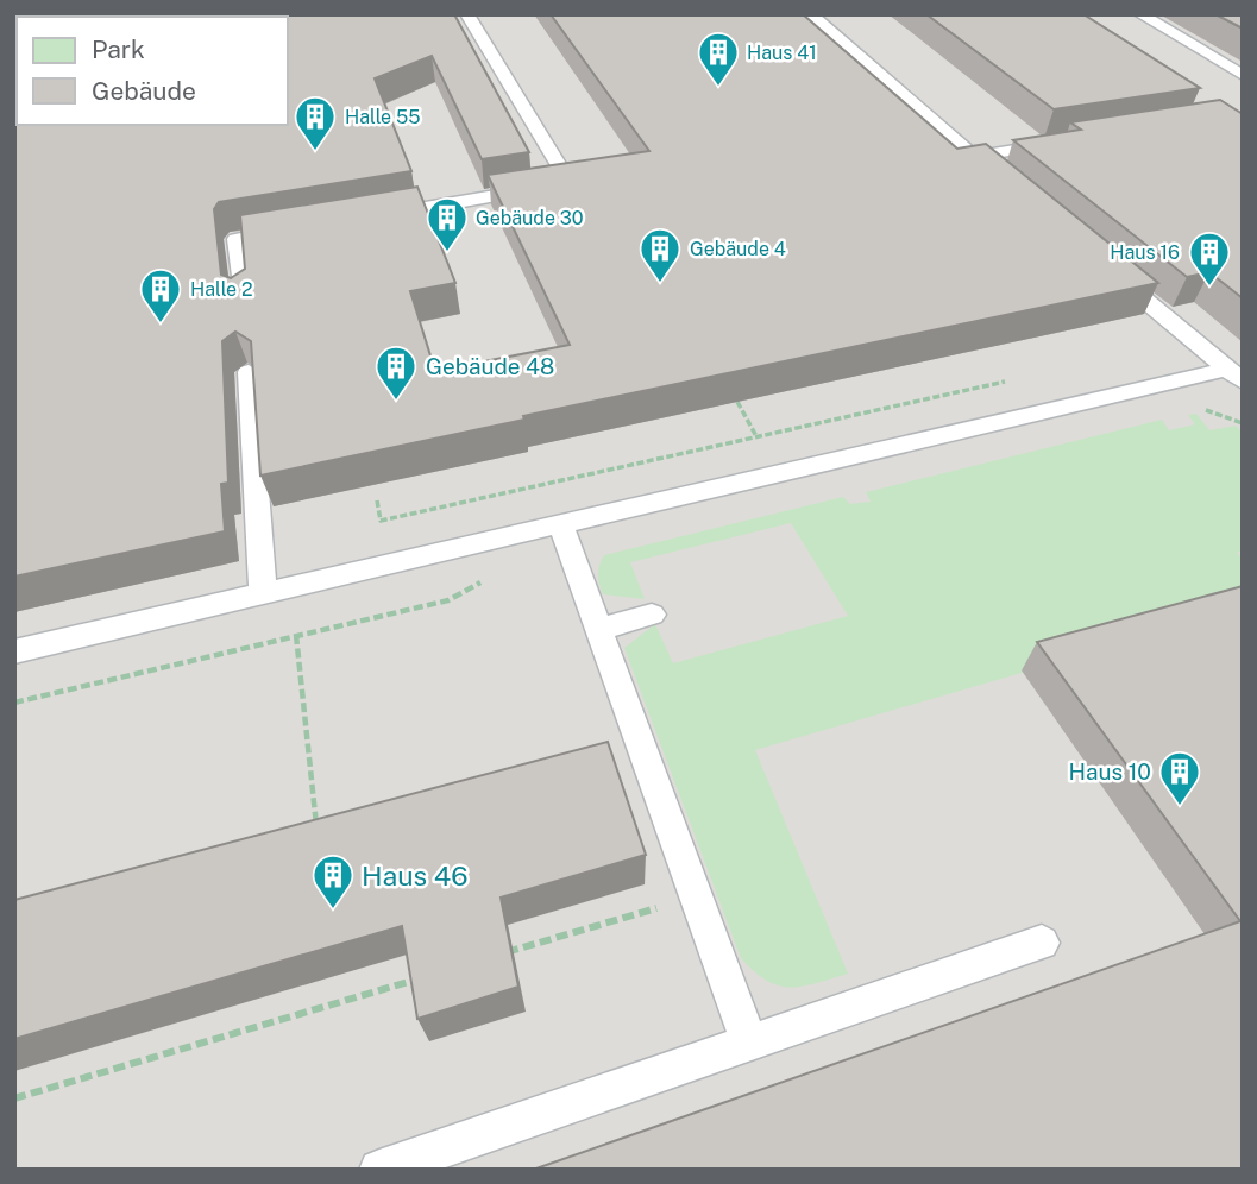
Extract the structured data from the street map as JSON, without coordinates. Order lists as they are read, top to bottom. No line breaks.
{"places":{"building":["Haus 41","Halle 55","Gebäude 30","Gebäude 4","Haus 16","Halle 2","Gebäude 48","Haus 10","Haus 46"]},"legend":["Park","Gebäude"]}
